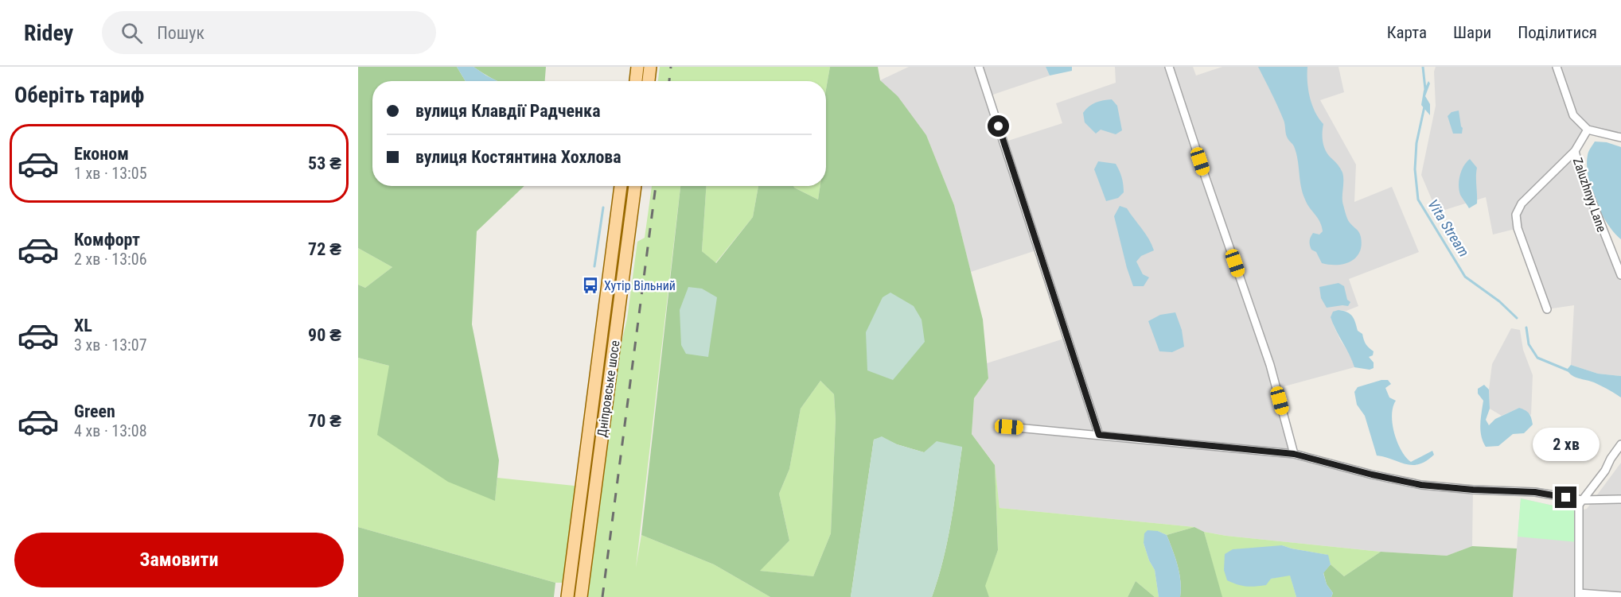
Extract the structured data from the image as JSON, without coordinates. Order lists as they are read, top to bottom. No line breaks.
{"streets":{"main road":["Дніпровське шосе"],"street":["Zaluzhnyy Lane"]},"water":["Vita Stream"],"places":{"bus stop":["Хутір Вільний"]},"page":{"header":"Ridey","search":"Пошук","nav":["Карта","Шари","Поділитися"],"heading":"Оберіть тариф","banner":["вулиця Клавдії Радченка","вулиця Костянтина Хохлова"],"list":[{"name":"Економ","note":"1 хв · 13:05","value":"53 ₴"},{"name":"Комфорт","note":"2 хв · 13:06","value":"72 ₴"},{"name":"XL","note":"3 хв · 13:07","value":"90 ₴"},{"name":"Green","note":"4 хв · 13:08","value":"70 ₴"}],"bubble":"2 хв","buttons":"Замовити"}}
